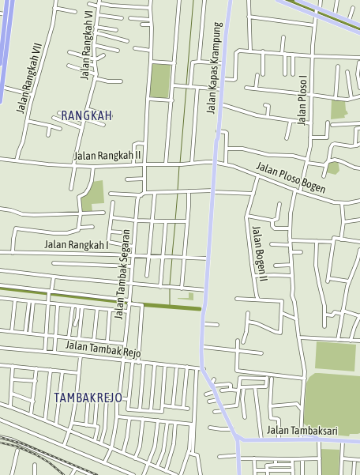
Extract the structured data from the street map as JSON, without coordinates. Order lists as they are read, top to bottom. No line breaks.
{"streets":{"main road":["Jalan Kapas Krampung","Jalan Tambaksari"],"street":["Jalan Rangkah VI","Jalan Rangkah VII","Jalan Ploso I","Jalan Rangkah II","Jalan Ploso Bogen","Jalan Rangkah I","Jalan Bogen II","Jalan Tambak Segaran","Jalan Tambak Rejo"]},"crossings":[["Jalan Rangkah VI","Jalan Rangkah II"],["Jalan Kapas Krampung","Jalan Rangkah II"],["Jalan Kapas Krampung","Jalan Ploso Bogen"],["Jalan Kapas Krampung","Jalan Rangkah I"],["Jalan Kapas Krampung","Jalan Tambak Rejo"],["Jalan Rangkah VII","Jalan Rangkah II"],["Jalan Ploso I","Jalan Ploso Bogen"],["Jalan Rangkah II","Jalan Ploso Bogen"],["Jalan Ploso Bogen","Jalan Bogen II"],["Jalan Rangkah I","Jalan Tambak Segaran"],["Jalan Tambak Segaran","Jalan Tambak Rejo"]],"districts":["RANGKAH","TAMBAKREJO"]}
